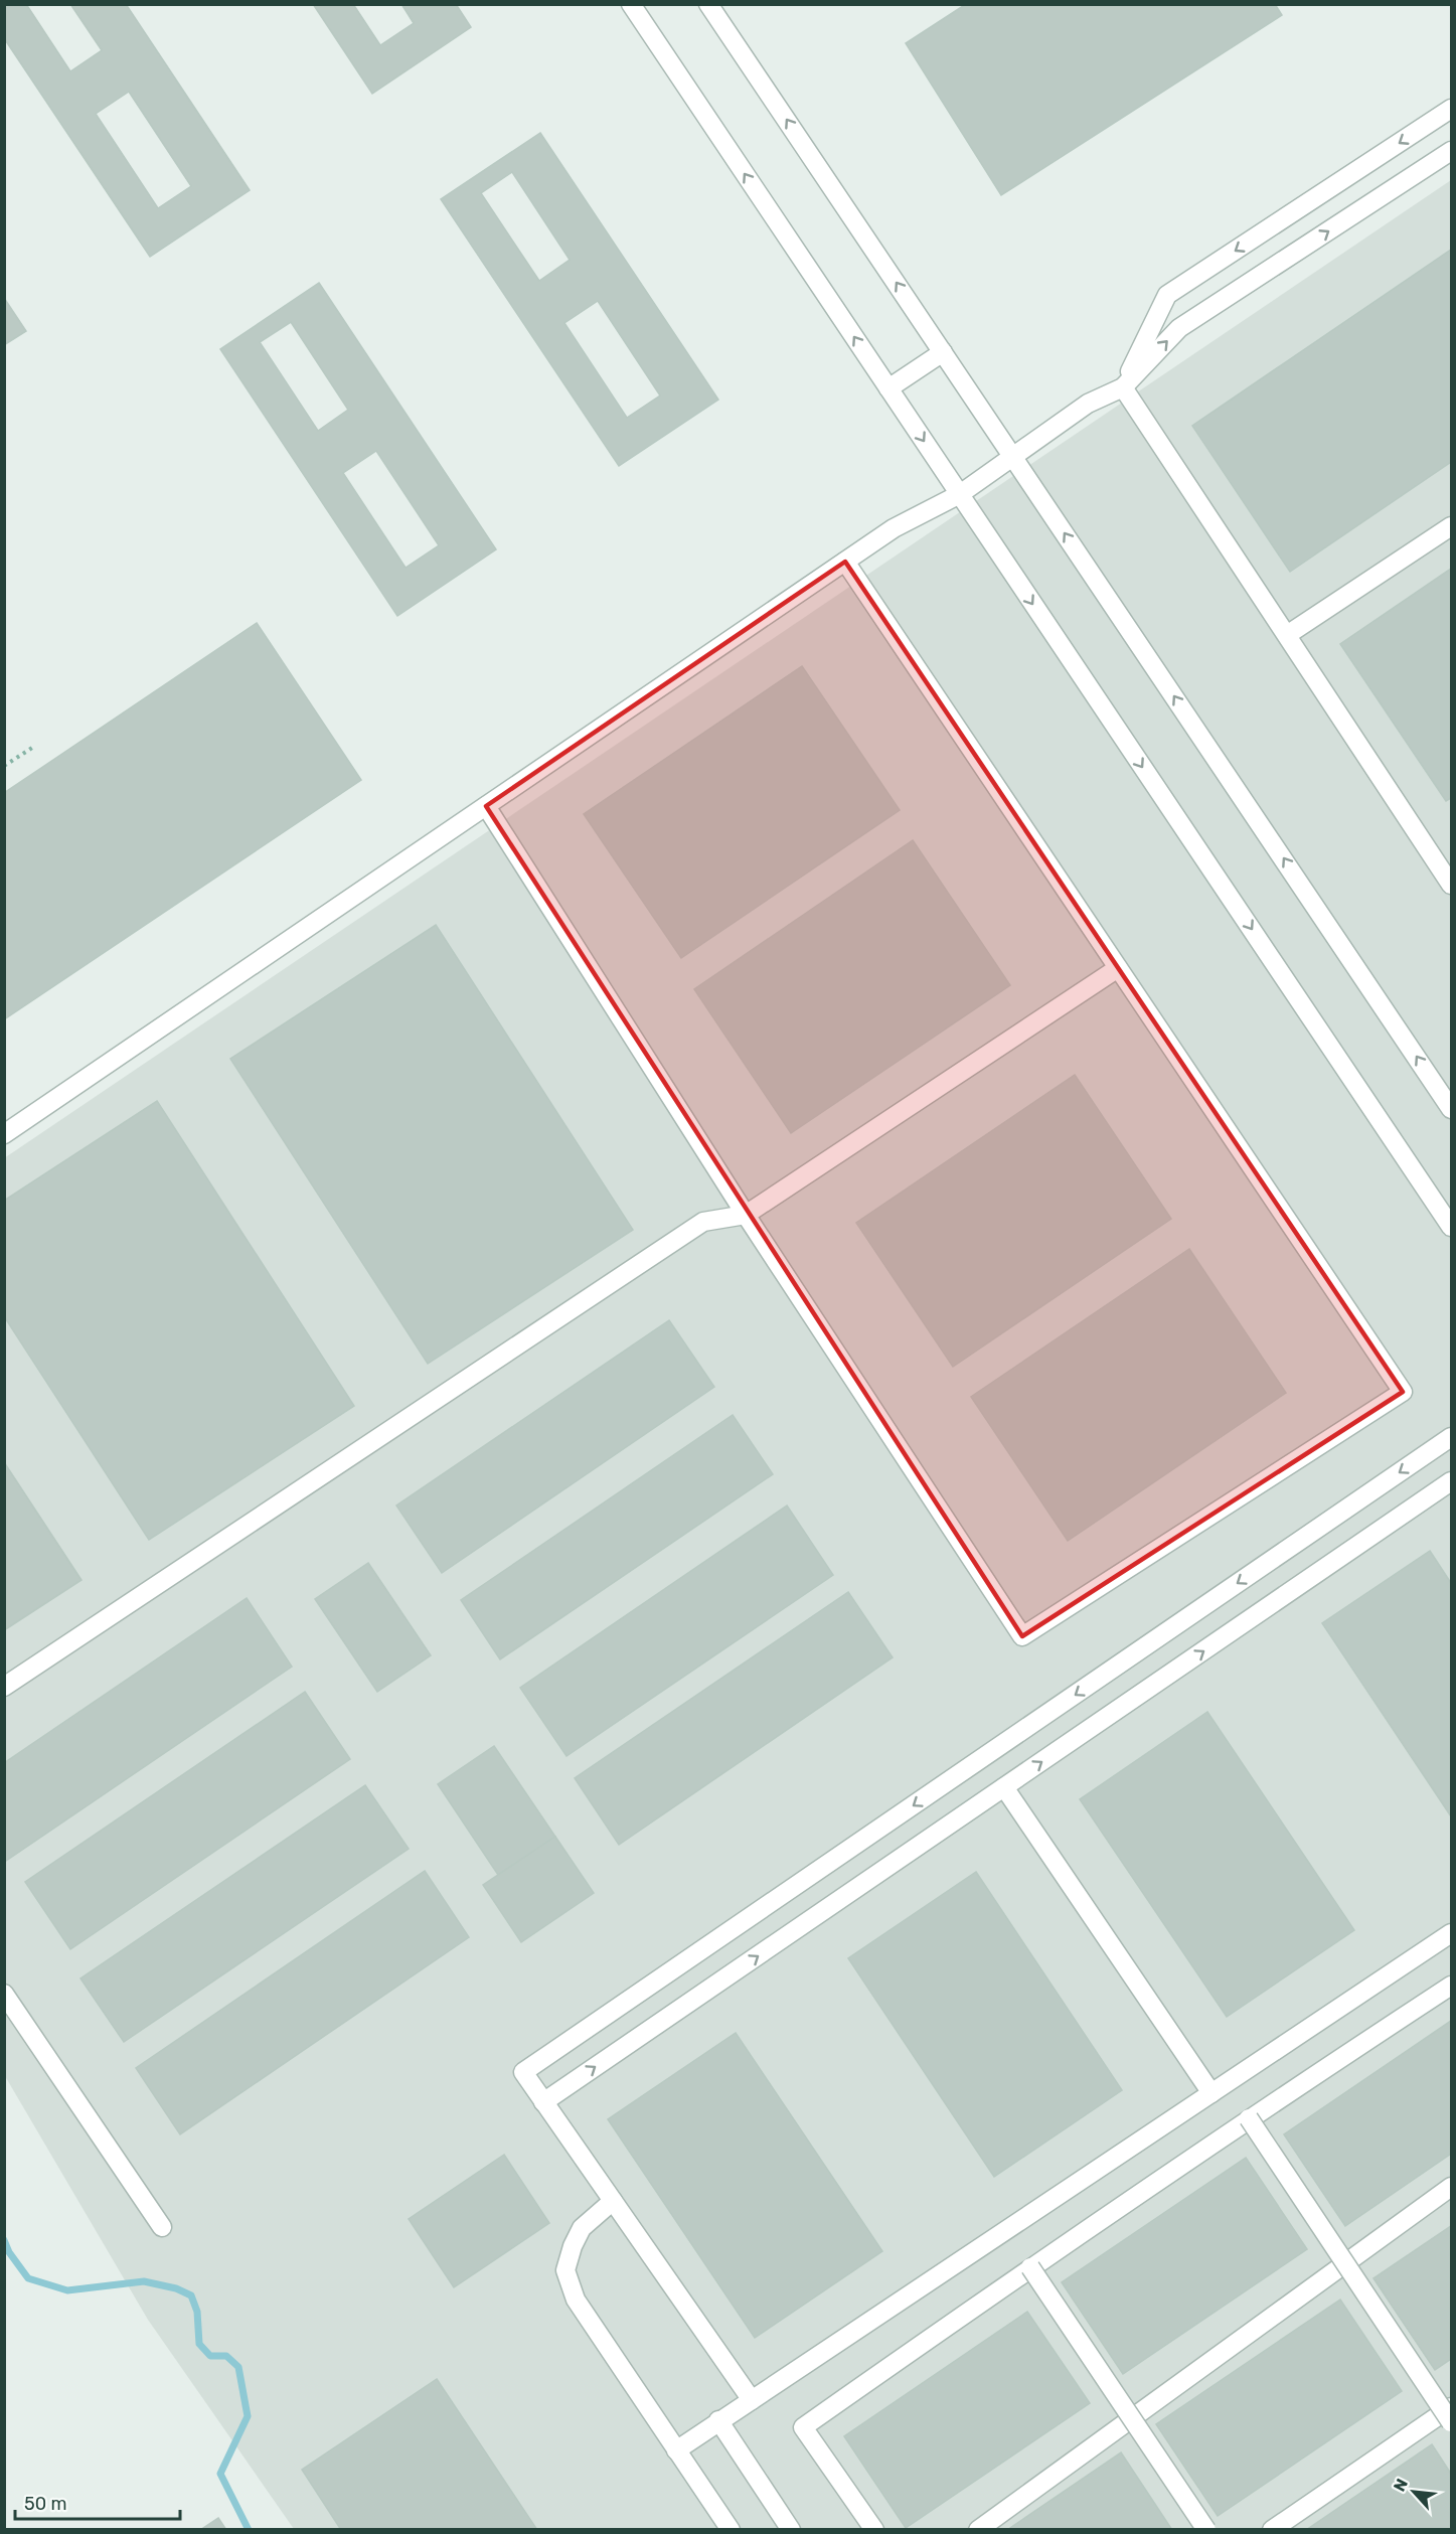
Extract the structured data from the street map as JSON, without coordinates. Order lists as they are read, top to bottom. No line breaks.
{"scale_bar":"50 m","north":"top left"}
